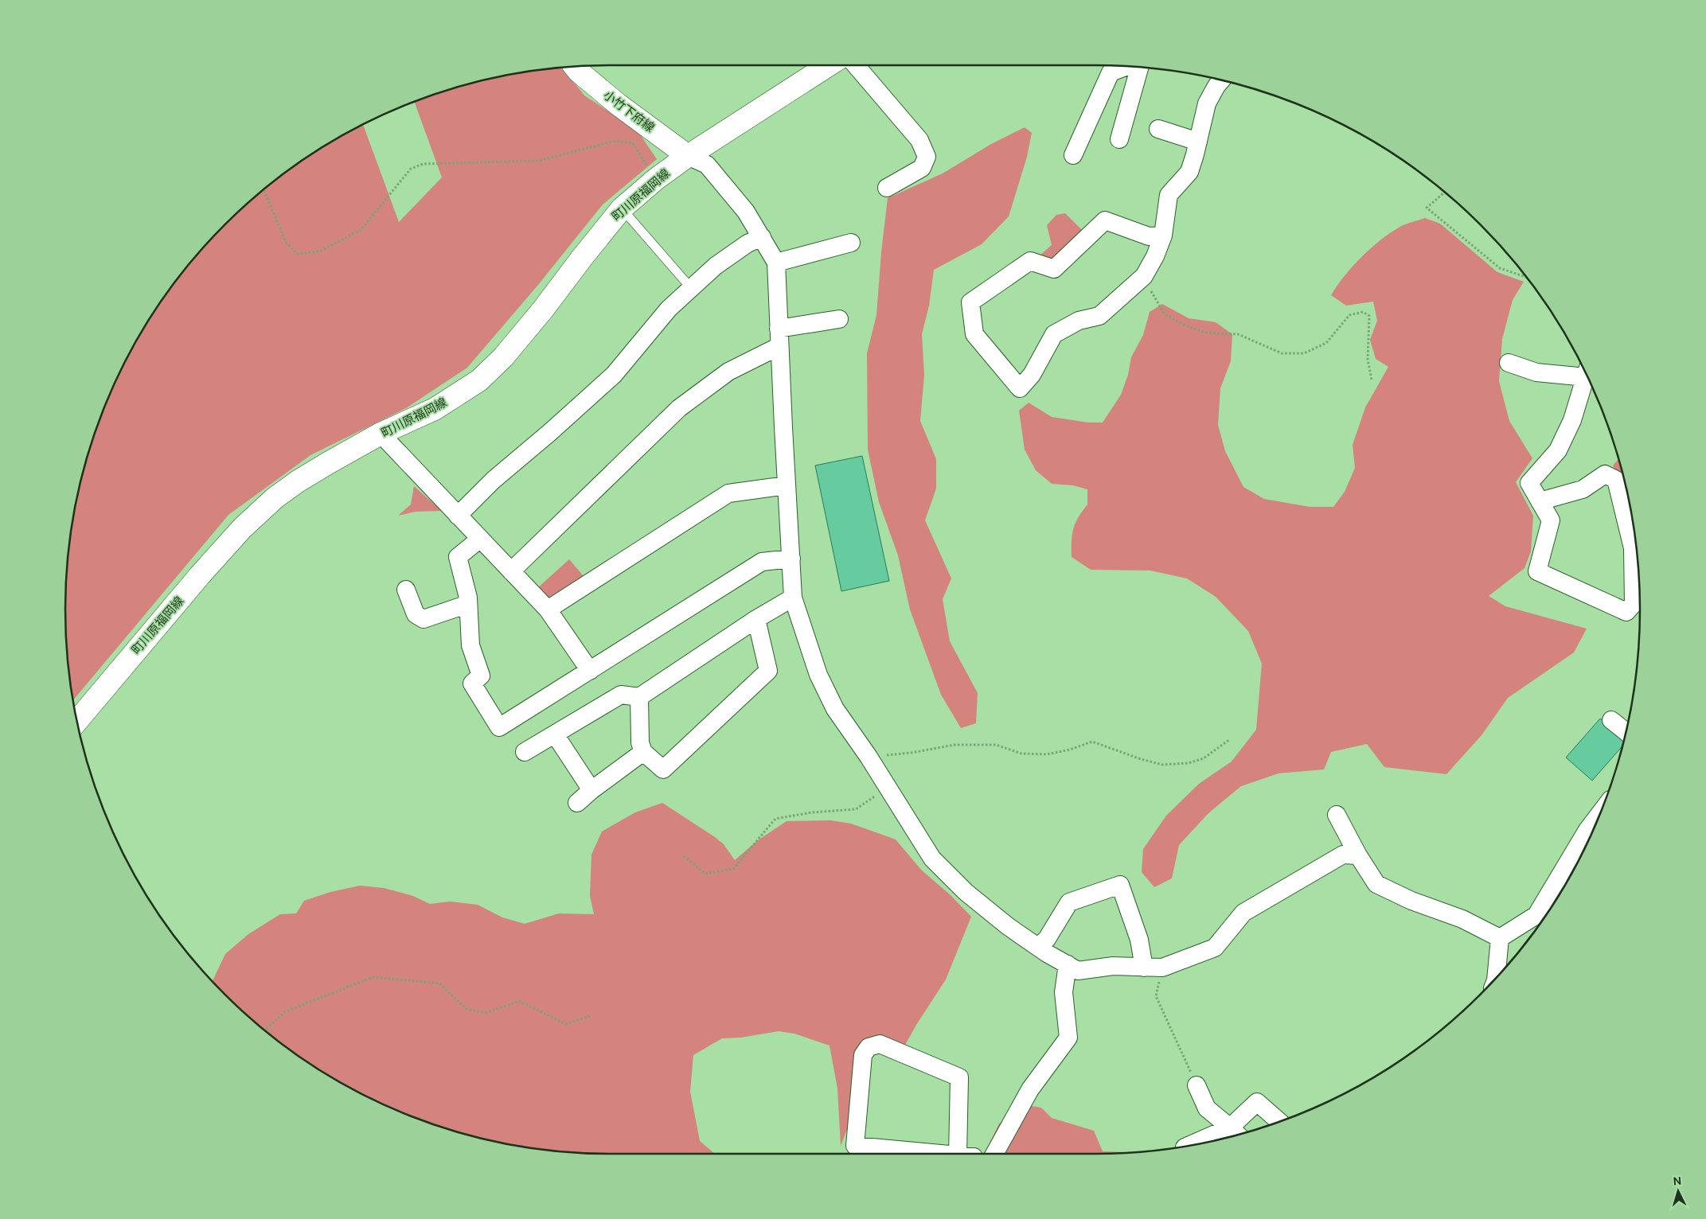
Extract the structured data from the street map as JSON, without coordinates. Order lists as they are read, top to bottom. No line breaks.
{"streets":{"main road":["小竹下府線","町川原福岡線"]},"crossings":[["小竹下府線","町川原福岡線"]],"north":"top"}
